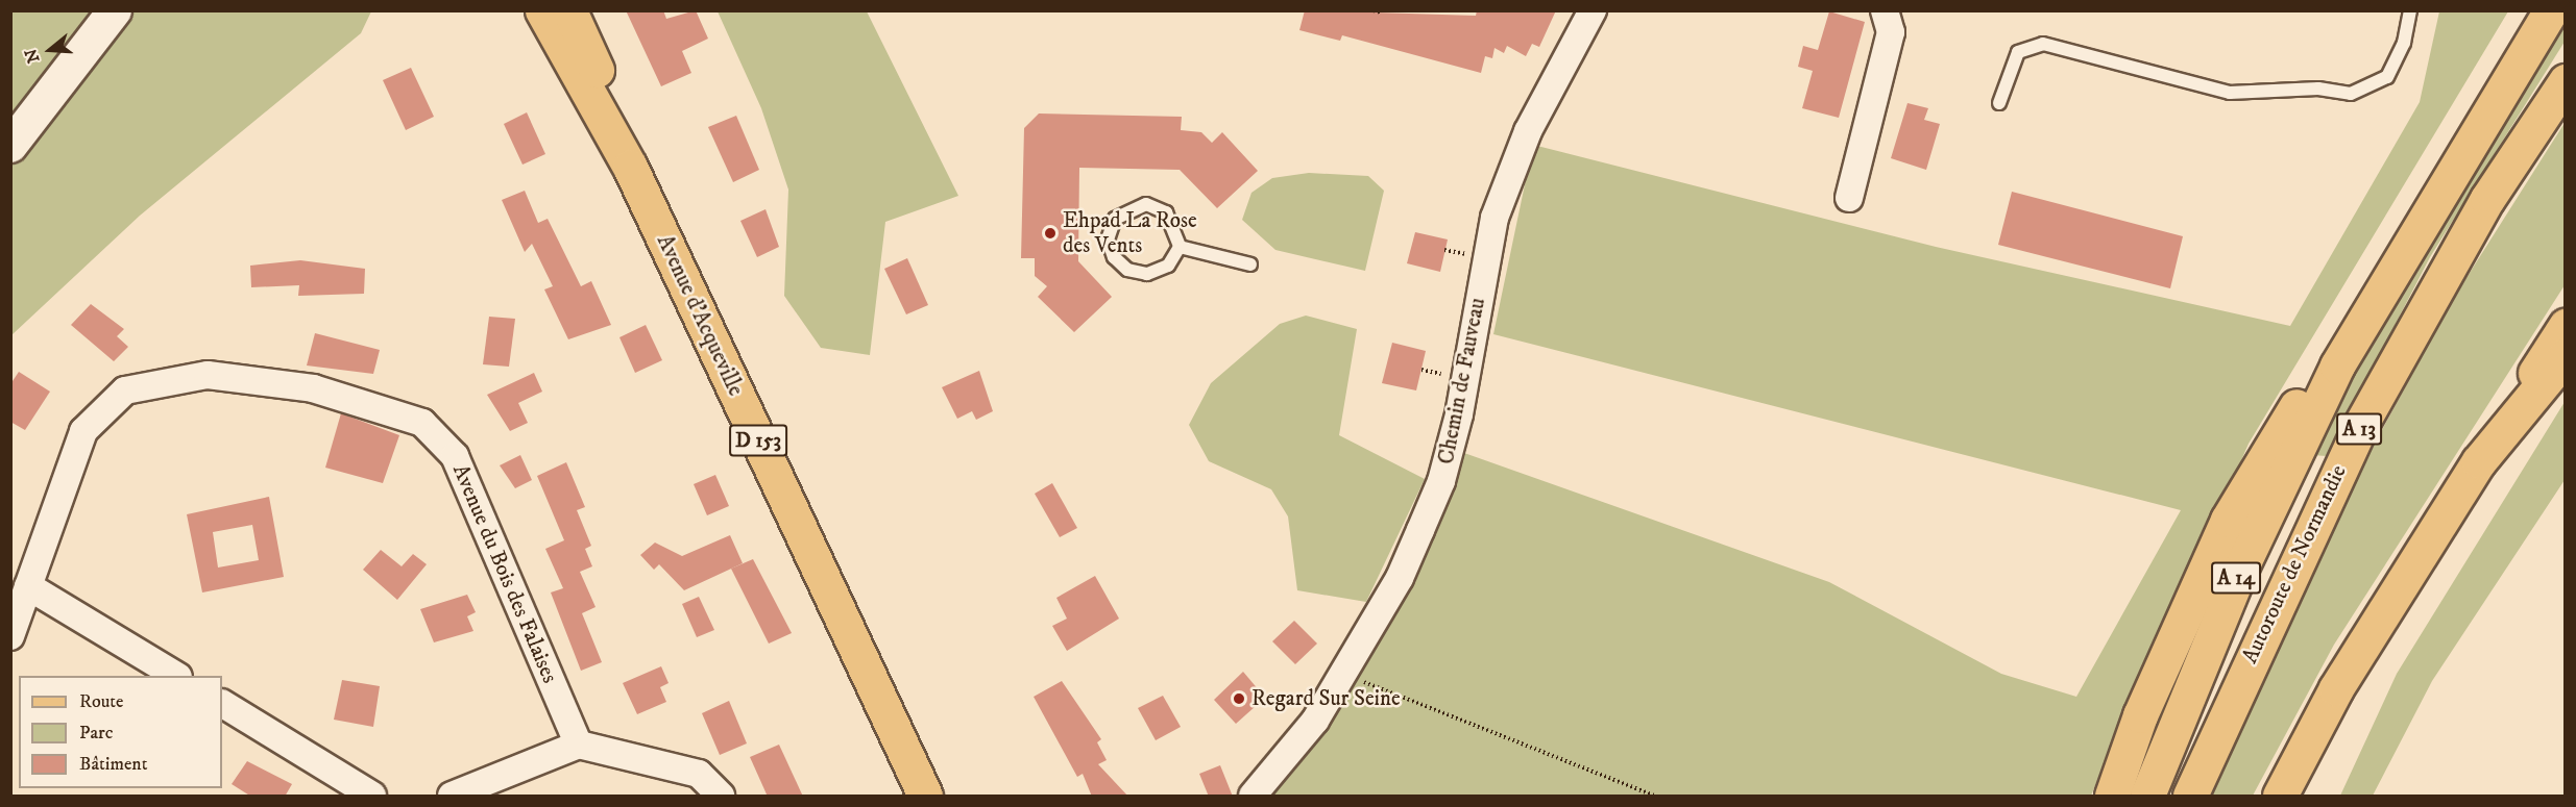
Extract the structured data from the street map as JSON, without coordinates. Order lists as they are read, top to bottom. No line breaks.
{"streets":{"main road":["Avenue d'Acqueville","A 13","D 153","Autoroute de Normandie","A 14"],"street":["Chemin de Fauveau","Avenue du Bois des Falaises"]},"crossings":[["Avenue d'Acqueville","D 153"]],"places":["Ehpad La Rose des Vents","Regard Sur Seine"],"legend":["Route","Parc","Bâtiment"],"north":"left"}
